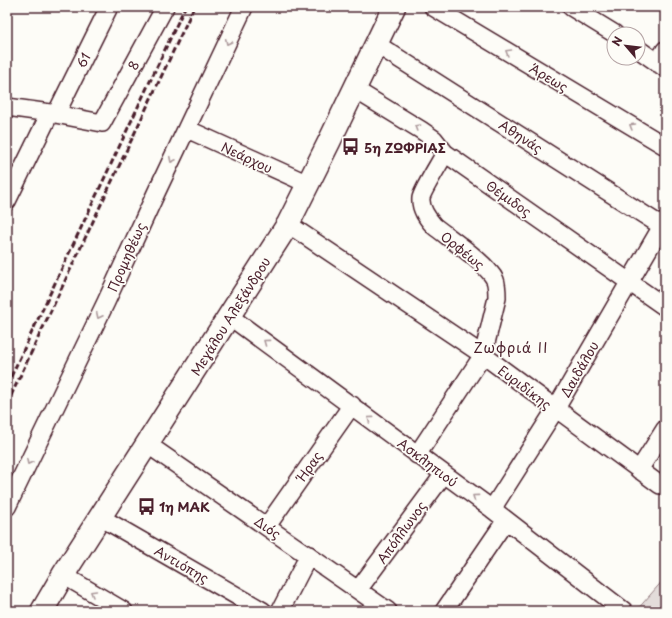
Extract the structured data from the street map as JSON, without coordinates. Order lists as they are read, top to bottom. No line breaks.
{"streets":{"main road":["Μεγάλου Αλεξάνδρου"],"street":["61","8","Άρεως","Αθηνάς","Νεάρχου","Θέμιδος","Ορφέως","Προμηθέως","Δαιδάλου","Ευριδίκης","Ασκληπιού","Ήρας","Διός","Απόλλωνος","Αντιόπης"]},"crossings":[["61","8"],["Αθηνάς","Μεγάλου Αλεξάνδρου"],["Αθηνάς","Δαιδάλου"],["Νεάρχου","Προμηθέως"],["Νεάρχου","Μεγάλου Αλεξάνδρου"],["Θέμιδος","Ορφέως"],["Θέμιδος","Μεγάλου Αλεξάνδρου"],["Θέμιδος","Δαιδάλου"],["Ορφέως","Ευριδίκης"],["Ορφέως","Ασκληπιού"],["Μεγάλου Αλεξάνδρου","Ευριδίκης"],["Μεγάλου Αλεξάνδρου","Ασκληπιού"],["Μεγάλου Αλεξάνδρου","Διός"],["Μεγάλου Αλεξάνδρου","Αντιόπης"],["Δαιδάλου","Ευριδίκης"],["Δαιδάλου","Ασκληπιού"],["Ασκληπιού","Ήρας"],["Ασκληπιού","Απόλλωνος"],["Ήρας","Διός"],["Διός","Απόλλωνος"]],"one_way":["Άρεως","Προμηθέως","Ασκληπιού"],"districts":["Ζωφριά ΙΙ"],"places":{"bus stop":["5η ΖΩΦΡΙΑΣ","1η ΜΑΚ"]},"north":"top left"}
